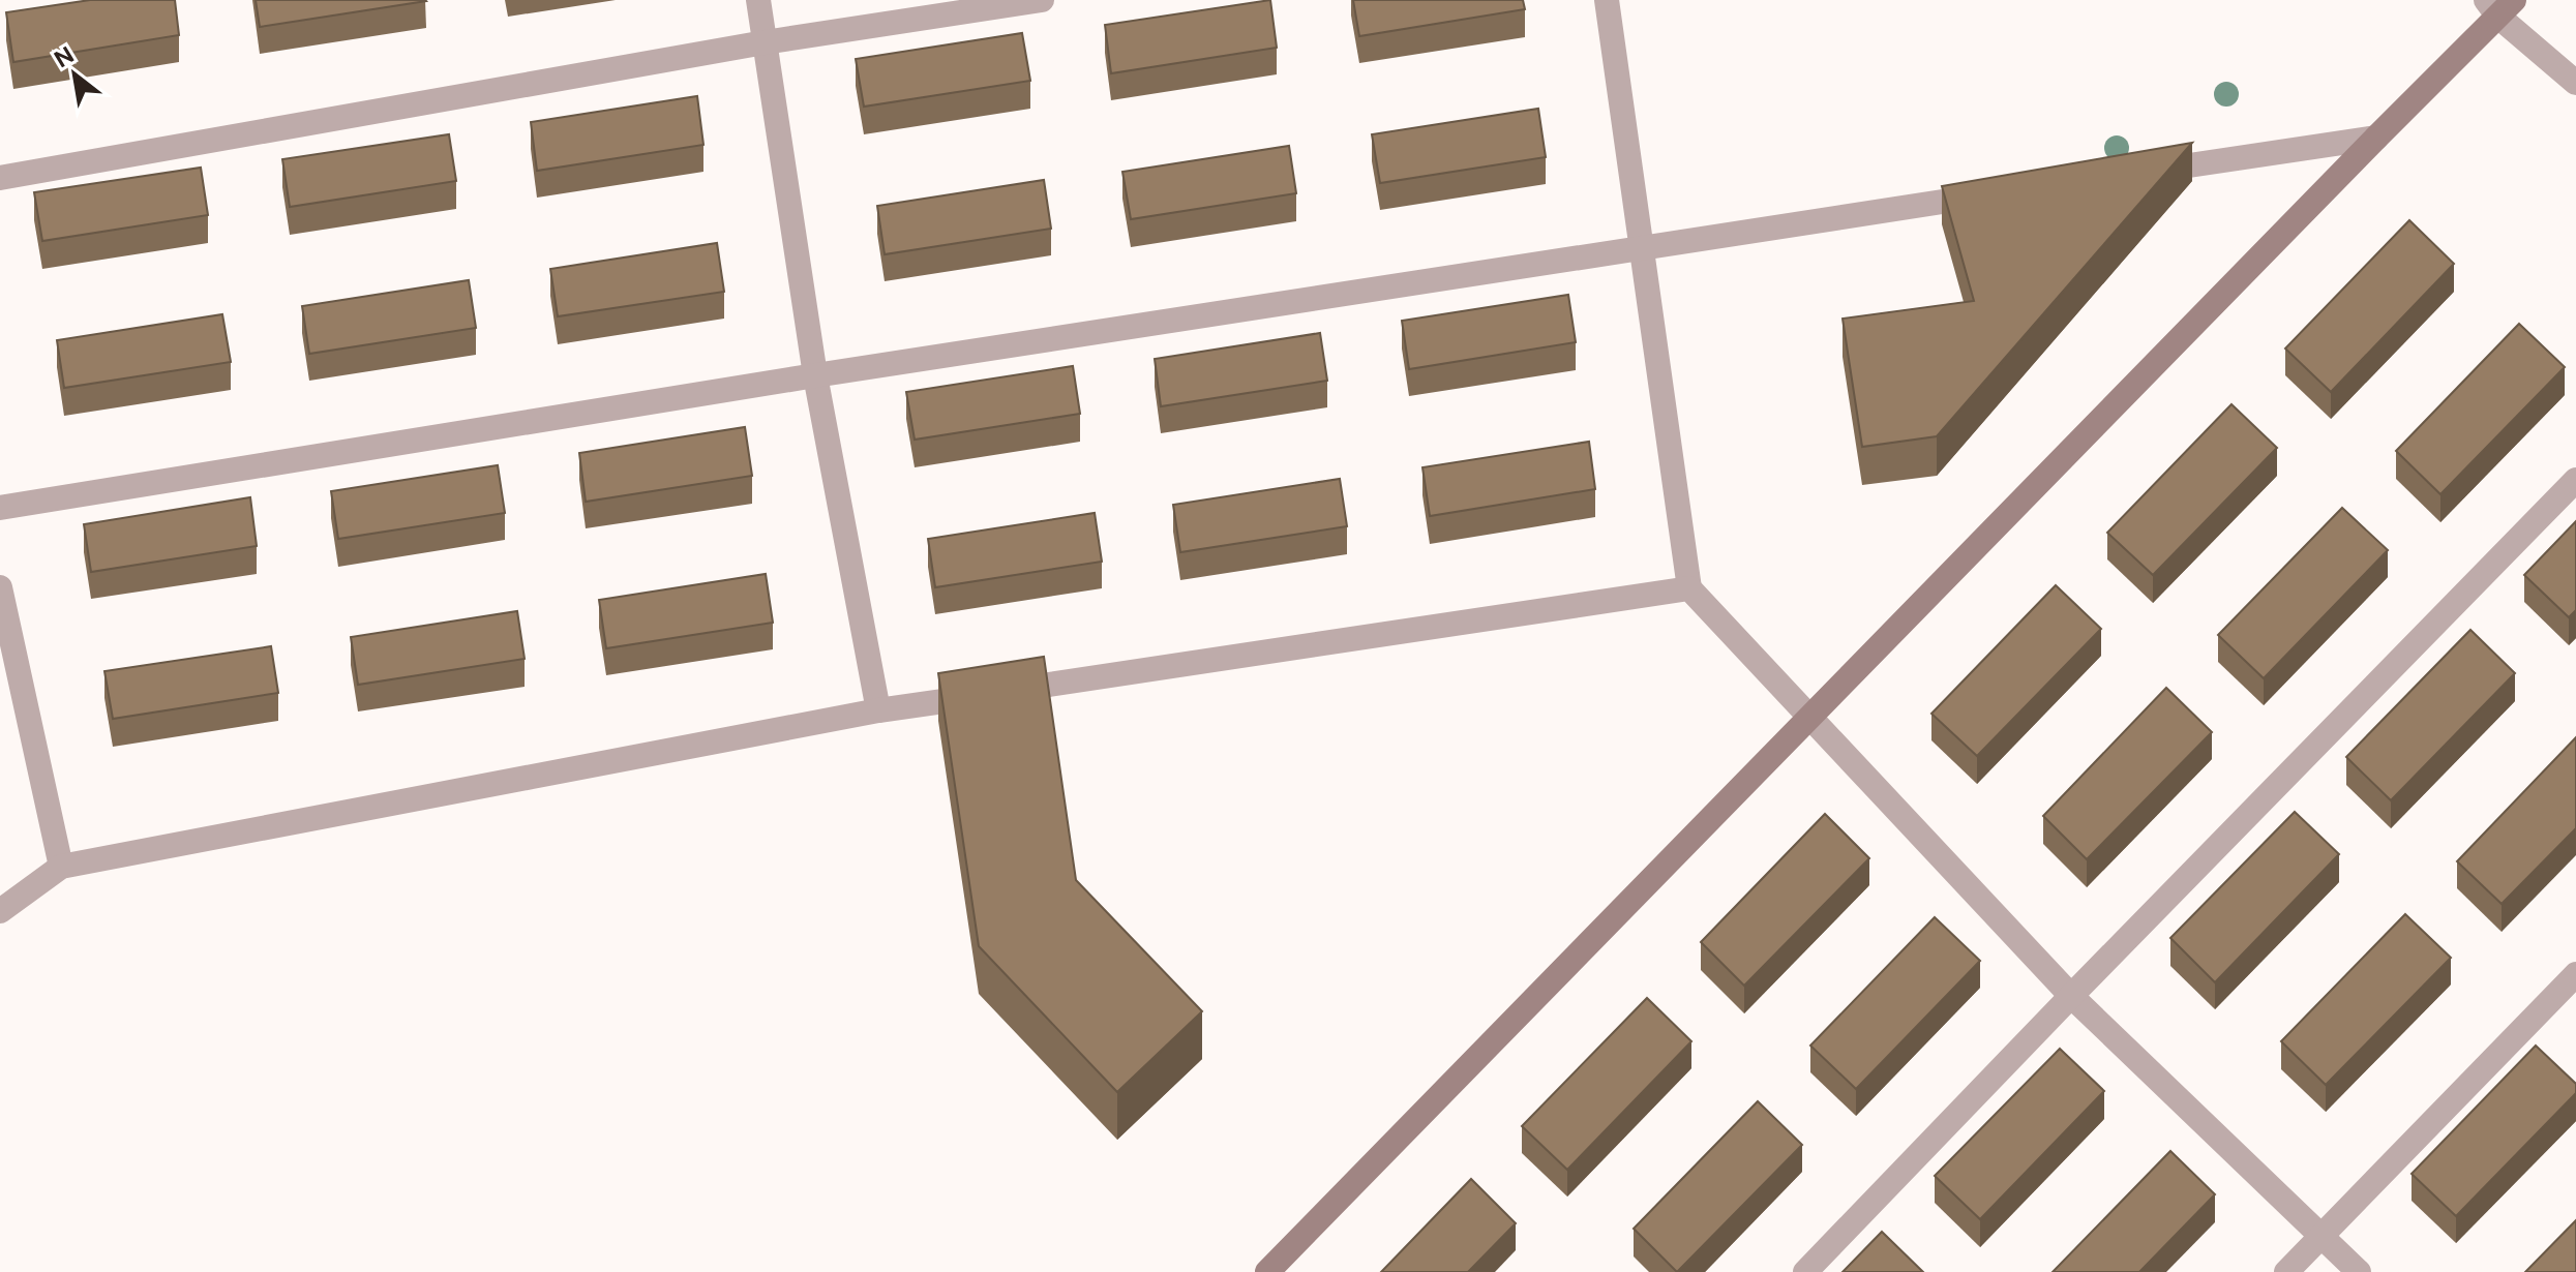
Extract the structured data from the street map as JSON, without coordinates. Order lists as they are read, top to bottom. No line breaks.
{"north":"top left"}
